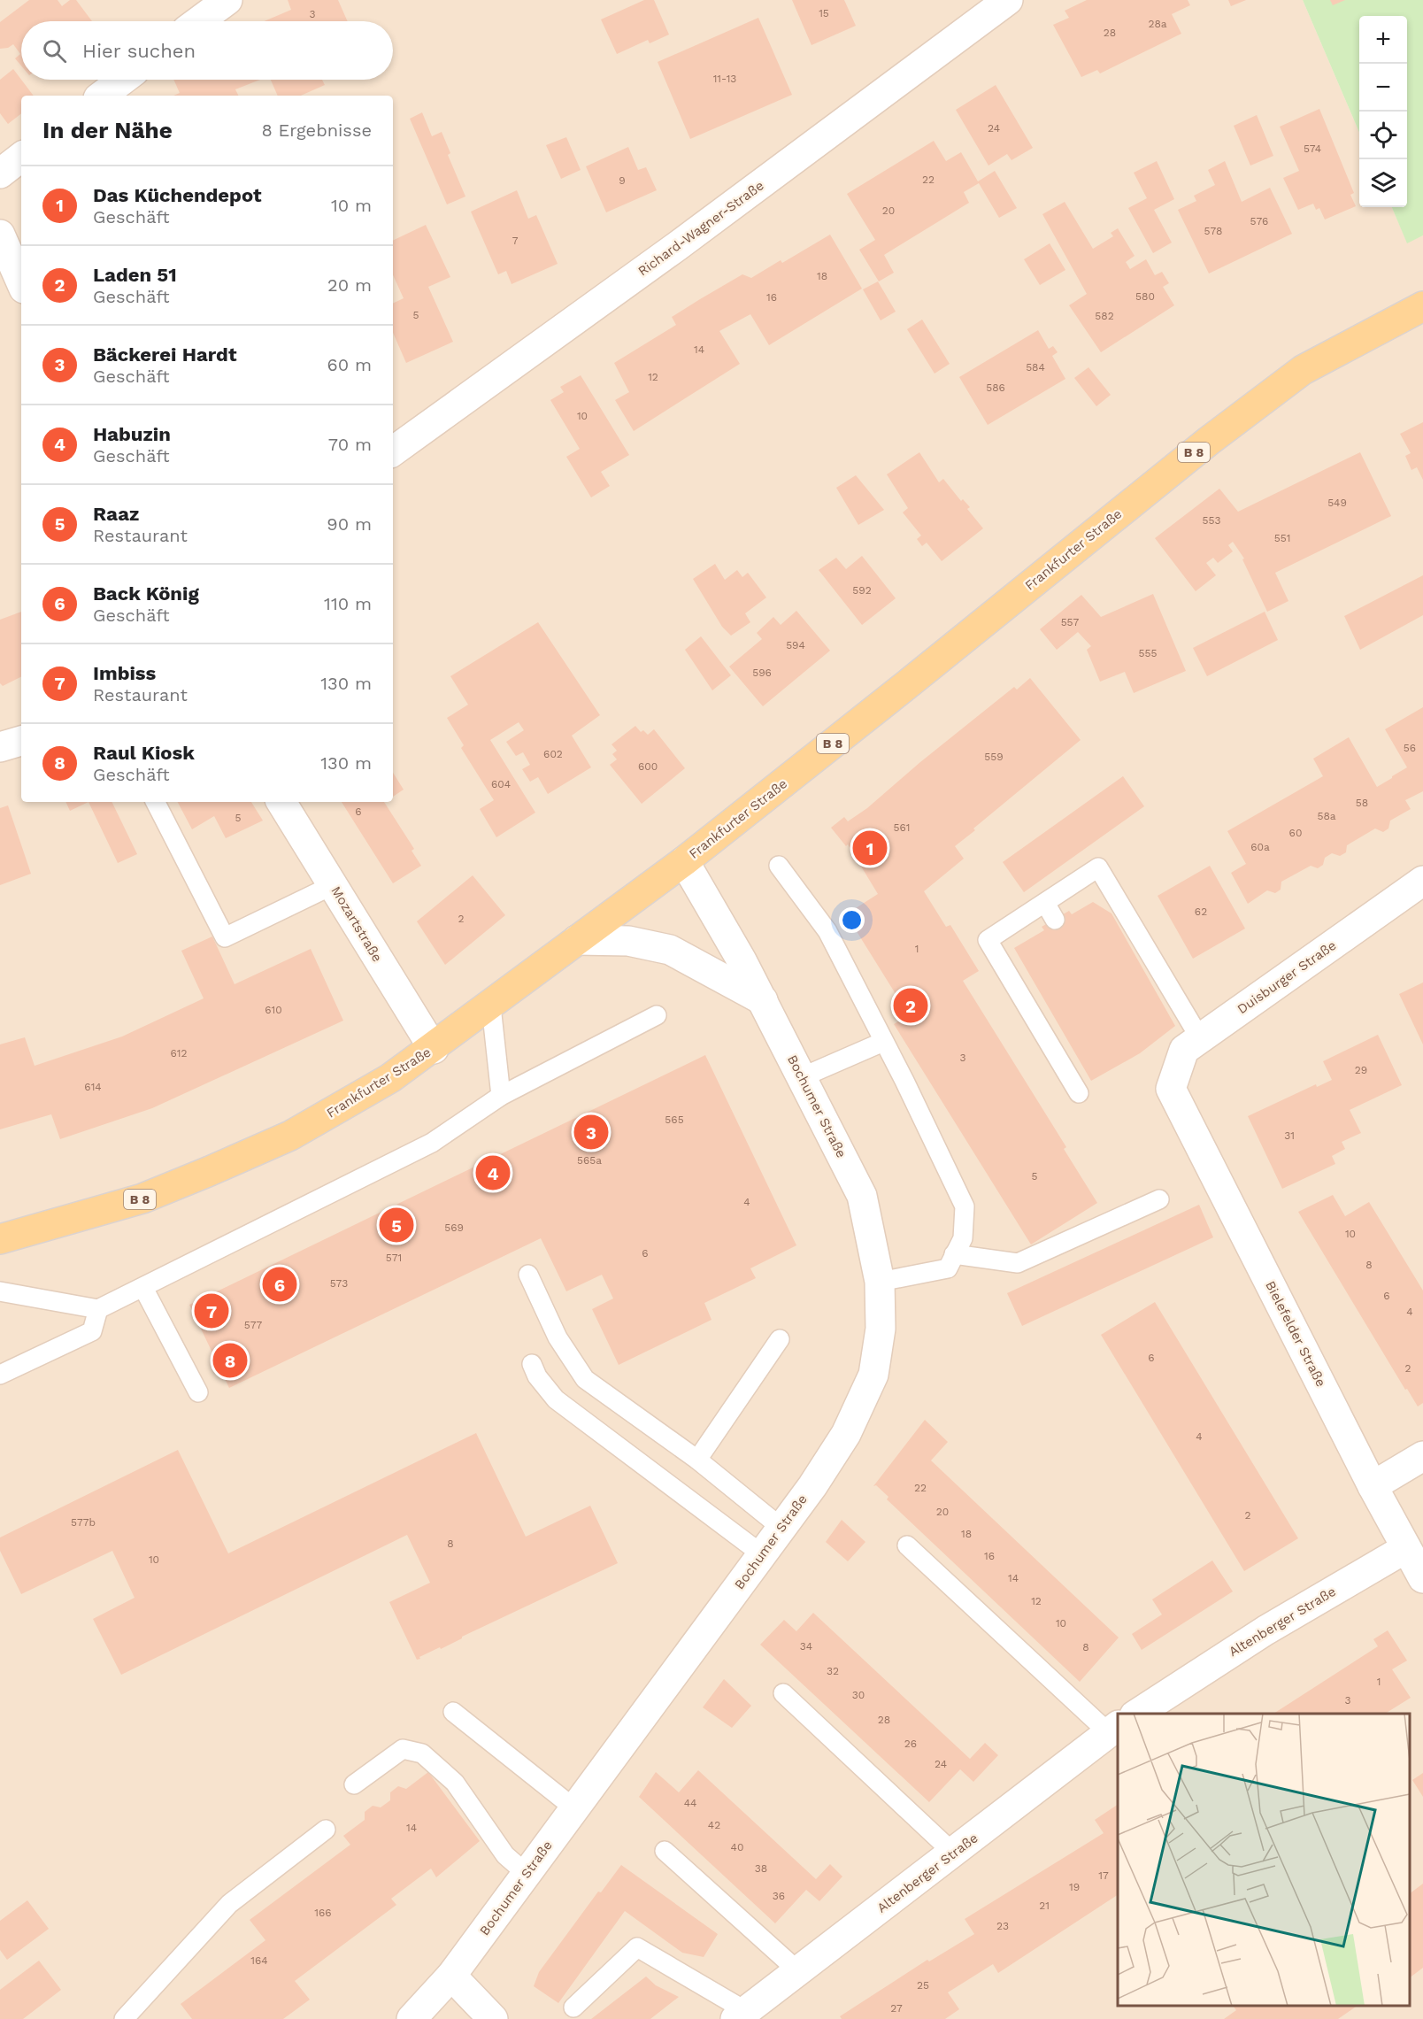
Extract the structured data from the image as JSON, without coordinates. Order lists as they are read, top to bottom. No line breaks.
{"streets":{"main road":["B 8","Frankfurter Straße"],"street":["Richard-Wagner-Straße","Mozartstraße","Duisburger Straße","Bochumer Straße","Bielefelder Straße","Altenberger Straße"]},"crossings":[["Frankfurter Straße","Mozartstraße"],["Frankfurter Straße","Bochumer Straße"],["Duisburger Straße","Bielefelder Straße"],["Bielefelder Straße","Altenberger Straße"]],"house_numbers":["15","3","28a","28","11-13","24","574","22","9","20","576","578","7","18","580","16","5","582","14","584","12","586","10","549","553","551","592","557","594","555","596","56","602","559","600","604","58","6","58a","5","561","60","60a","62","2","1","610","612","3","29","614","565","31","565a","5","4","569","10","6","571","8","573","6","4","577","6","2","4","22","20","2","577b","18","8","16","10","14","12","10","34","8","32","1","30","3","28","26","24","44","42","14","40","38","17","19","36","21","166","23","164","25","27"],"page":{"map_buttons":["+","−"],"search":"Hier suchen","heading":["In der Nähe","8 Ergebnisse"],"list":[{"mark":"1","name":"Das Küchendepot","note":"Geschäft","value":"10 m"},{"mark":"2","name":"Laden 51","note":"Geschäft","value":"20 m"},{"mark":"3","name":"Bäckerei Hardt","note":"Geschäft","value":"60 m"},{"mark":"4","name":"Habuzin","note":"Geschäft","value":"70 m"},{"mark":"5","name":"Raaz","note":"Restaurant","value":"90 m"},{"mark":"6","name":"Back König","note":"Geschäft","value":"110 m"},{"mark":"7","name":"Imbiss","note":"Restaurant","value":"130 m"},{"mark":"8","name":"Raul Kiosk","note":"Geschäft","value":"130 m"}],"pins":["1","2","3","4","5","6","7","8"]}}
